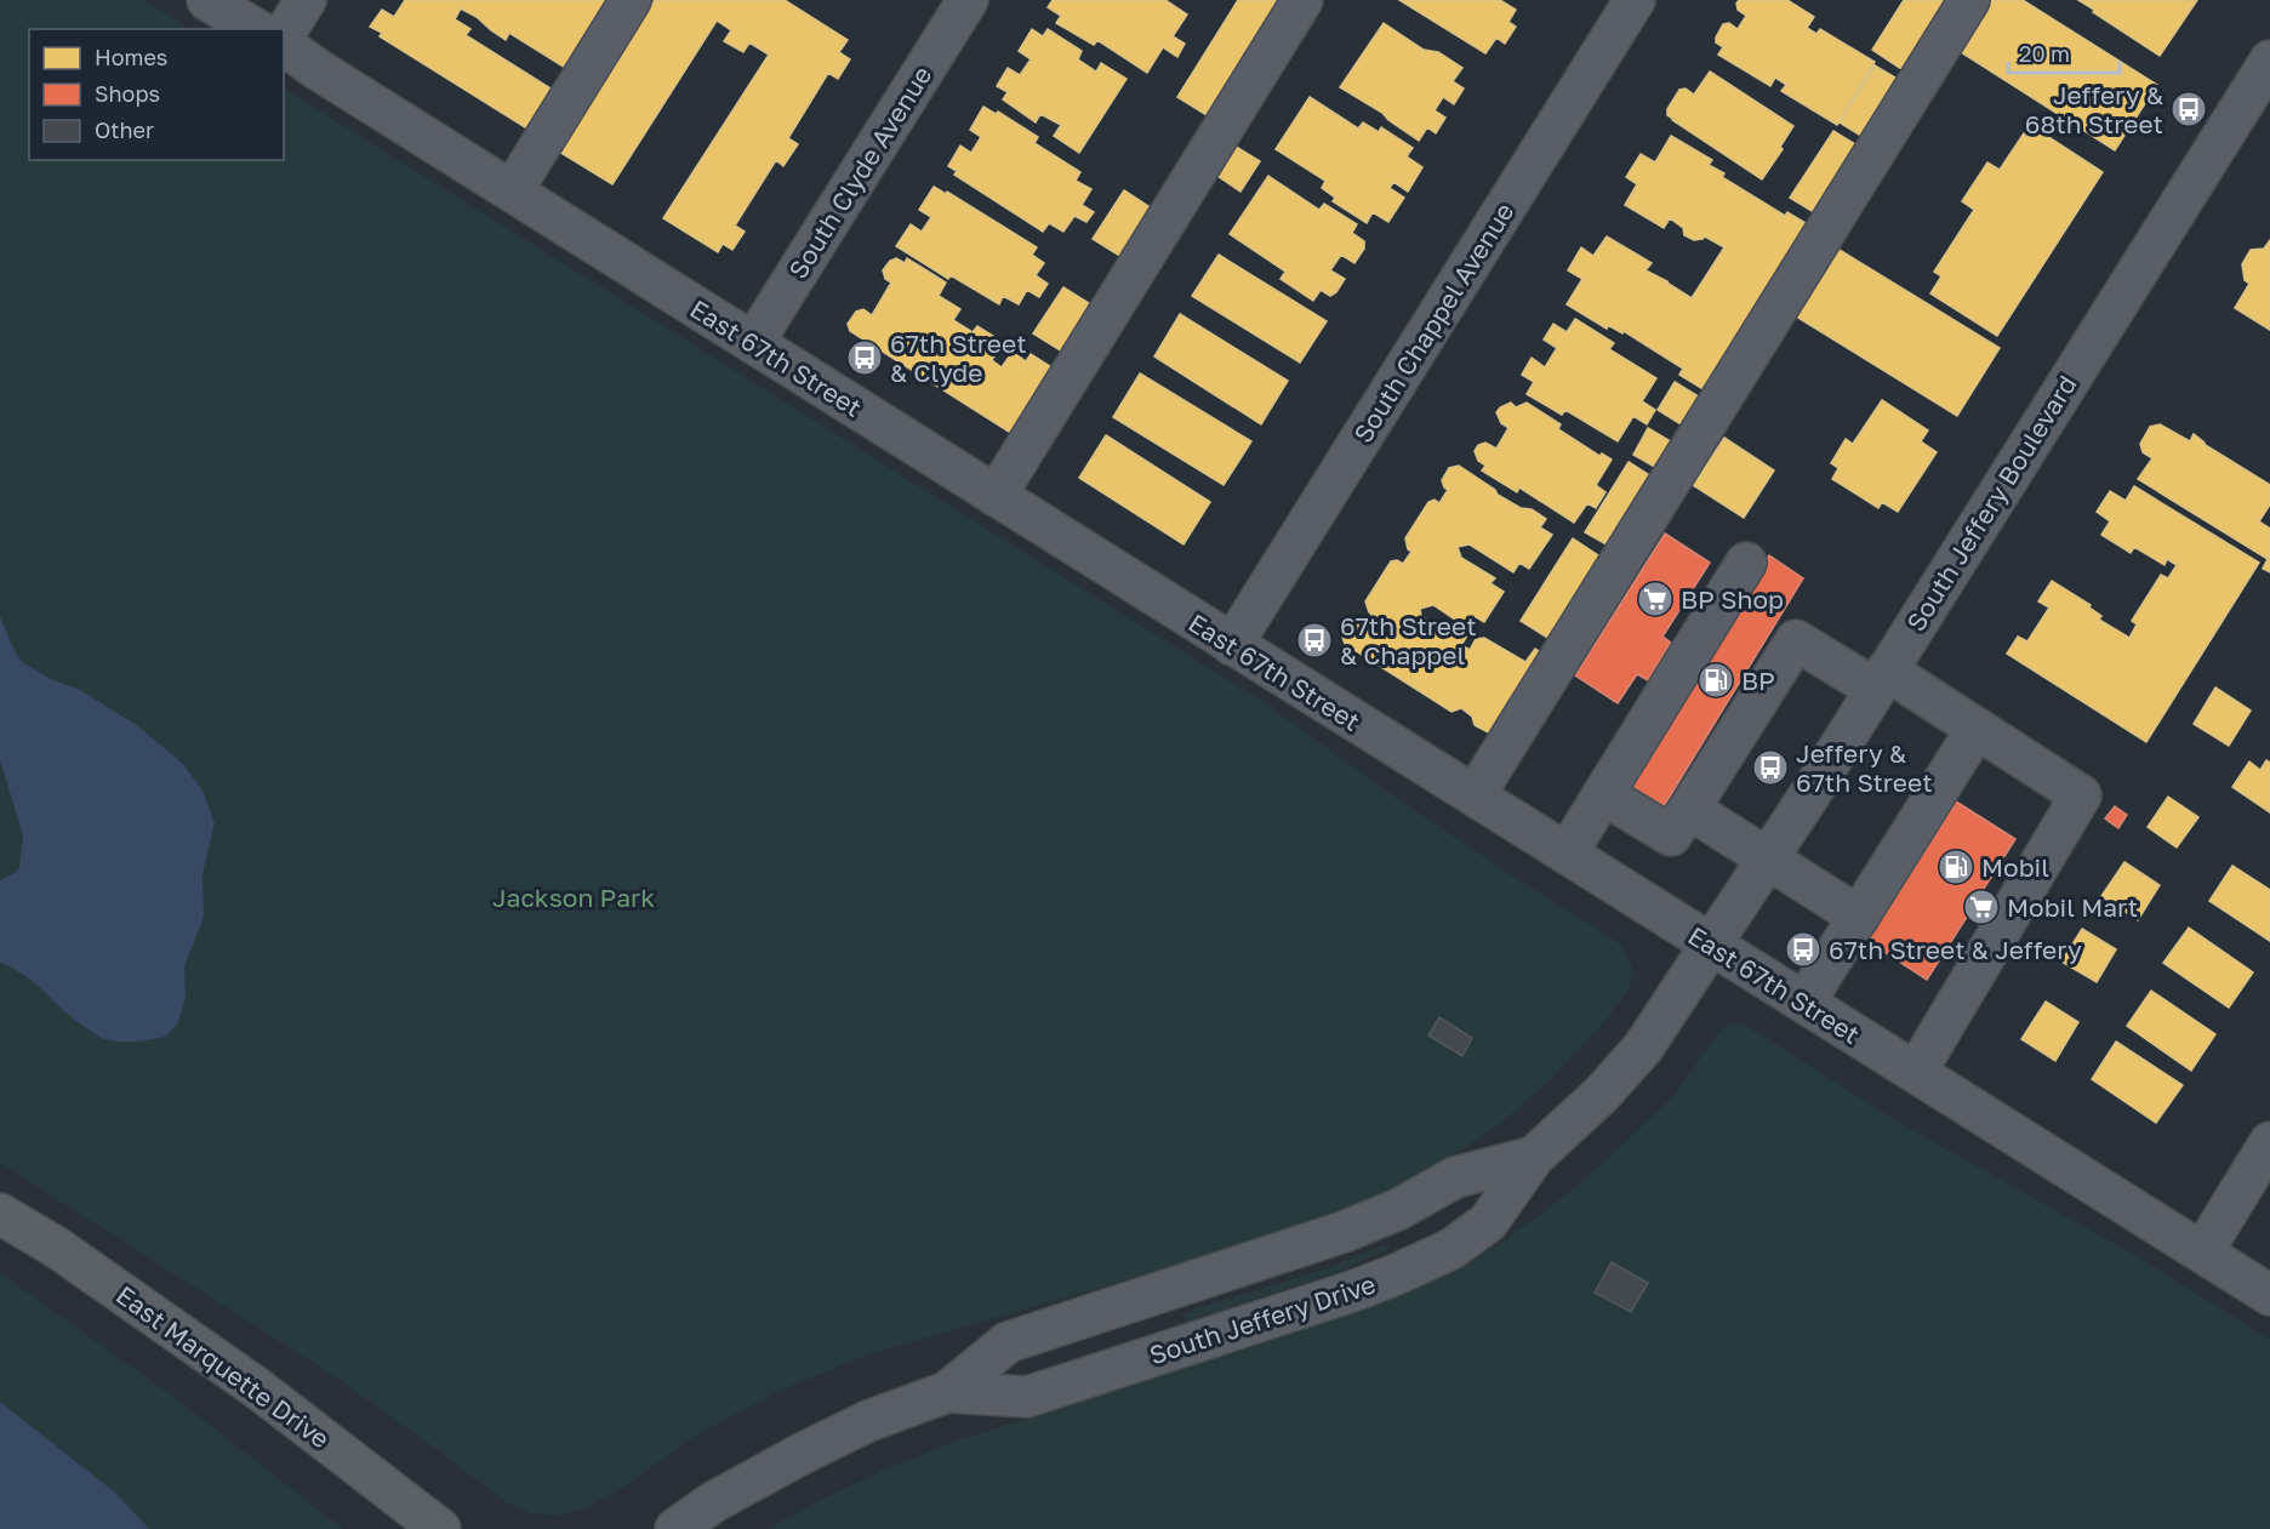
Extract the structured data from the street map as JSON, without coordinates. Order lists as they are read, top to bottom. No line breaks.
{"streets":{"main road":["East Marquette Drive"],"street":["South Clyde Avenue","South Chappel Avenue","East 67th Street","South Jeffery Boulevard","South Jeffery Drive"]},"crossings":[["South Clyde Avenue","East 67th Street"],["South Chappel Avenue","East 67th Street"],["East 67th Street","South Jeffery Boulevard"],["East 67th Street","South Jeffery Drive"],["South Jeffery Boulevard","South Jeffery Drive"]],"parks":["Jackson Park"],"places":{"bus stop":["Jeffery & 68th Street","67th Street & Clyde","67th Street & Chappel","Jeffery & 67th Street","67th Street & Jeffery"],"supermarket":["BP Shop","Mobil Mart"],"fuel station":["BP","Mobil"]},"legend":["Homes","Shops","Other"],"scale_bar":"20 m"}
